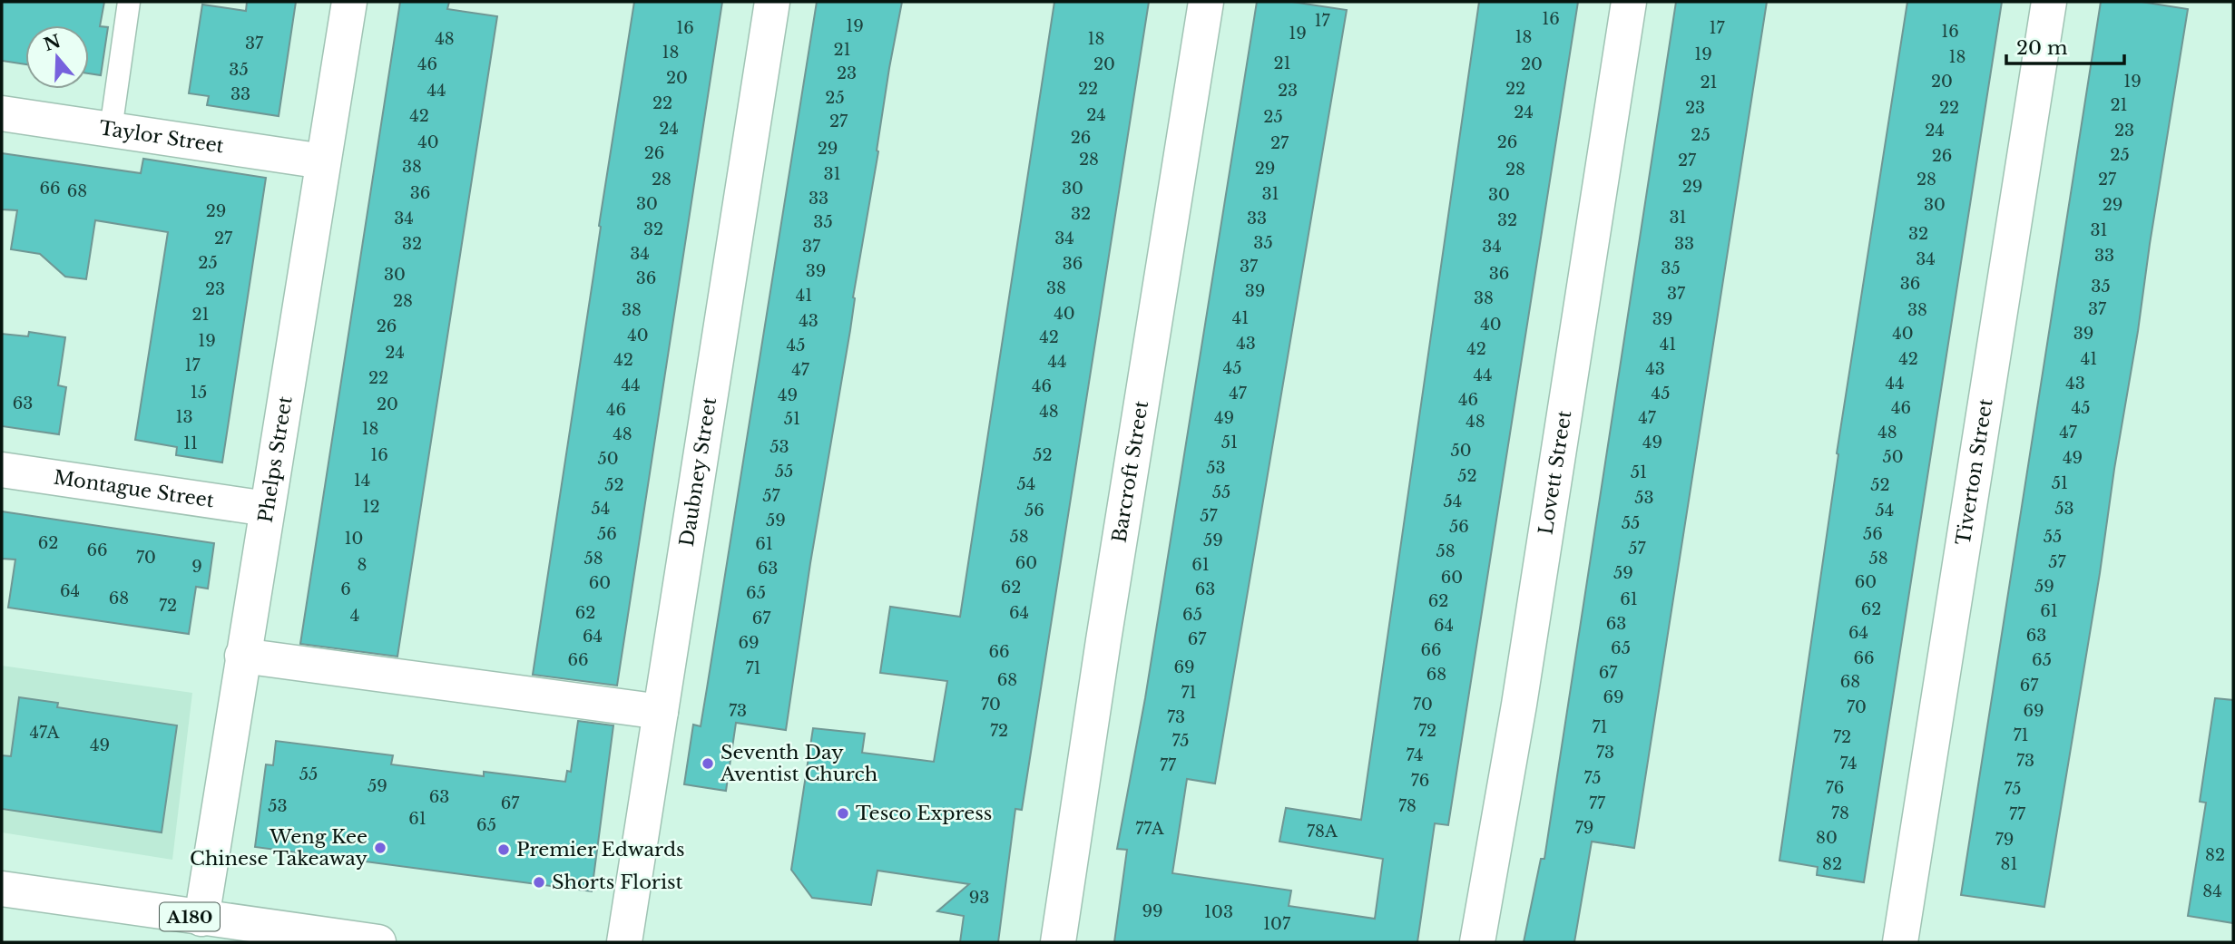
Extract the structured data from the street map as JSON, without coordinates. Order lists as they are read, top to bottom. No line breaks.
{"streets":{"street":["Taylor Street","Phelps Street","Barcroft Street","Tiverton Street","Daubney Street","Lovett Street","Montague Street","A180"]},"crossings":[["Taylor Street","Phelps Street"],["Phelps Street","Montague Street"],["Phelps Street","A180"]],"places":["Seventh Day Aventist Church","Tesco Express","Weng Kee Chinese Takeaway","Premier Edwards","Shorts Florist"],"house_numbers":["16","17","19","16","17","16","19","18","48","18","37","21","18","19","18","21","46","20","20","35","23","20","20","19","21","22","22","44","23","33","25","22","21","23","22","24","24","42","25","27","24","24","23","25","26","40","26","27","29","26","25","26","28","27","38","29","28","31","28","28","27","29","66","30","68","36","31","30","33","30","30","29","29","32","31","34","33","32","35","32","31","32","27","34","35","32","33","37","34","34","33","34","25","36","37","35","39","36","30","36","36","35","38","23","39","37","41","38","28","37","38","38","40","21","41","39","43","40","26","40","39","40","42","19","43","41","45","42","24","42","41","42","44","17","45","43","47","44","22","44","43","44","46","15","47","45","49","46","63","20","46","45","46","48","13","49","47","51","48","18","48","47","48","51","49","11","53","50","16","52","50","49","50","53","55","51","52","14","51","54","52","52","55","57","53","54","12","54","53","56","54","57","59","55","56","56","56","58","55","10","59","62","61","57","66","58","70","58","58","57","60","8","61","9","63","59","60","60","60","59","62","6","63","64","65","68","61","62","72","62","61","62","64","65","4","67","63","64","64","63","64","67","69","65","66","66","66","66","65","69","71","67","68","68","68","67","71","69","70","70","70","73","69","73","71","72","72","47A","71","72","75","49","73","74","73","74","77","55","75","76","59","76","75","63","67","77","53","78","78","77","61","65","79","77A","78A","80","79","82","82","81","84","93","99","103","107"],"scale_bar":"20 m","north":"top"}
